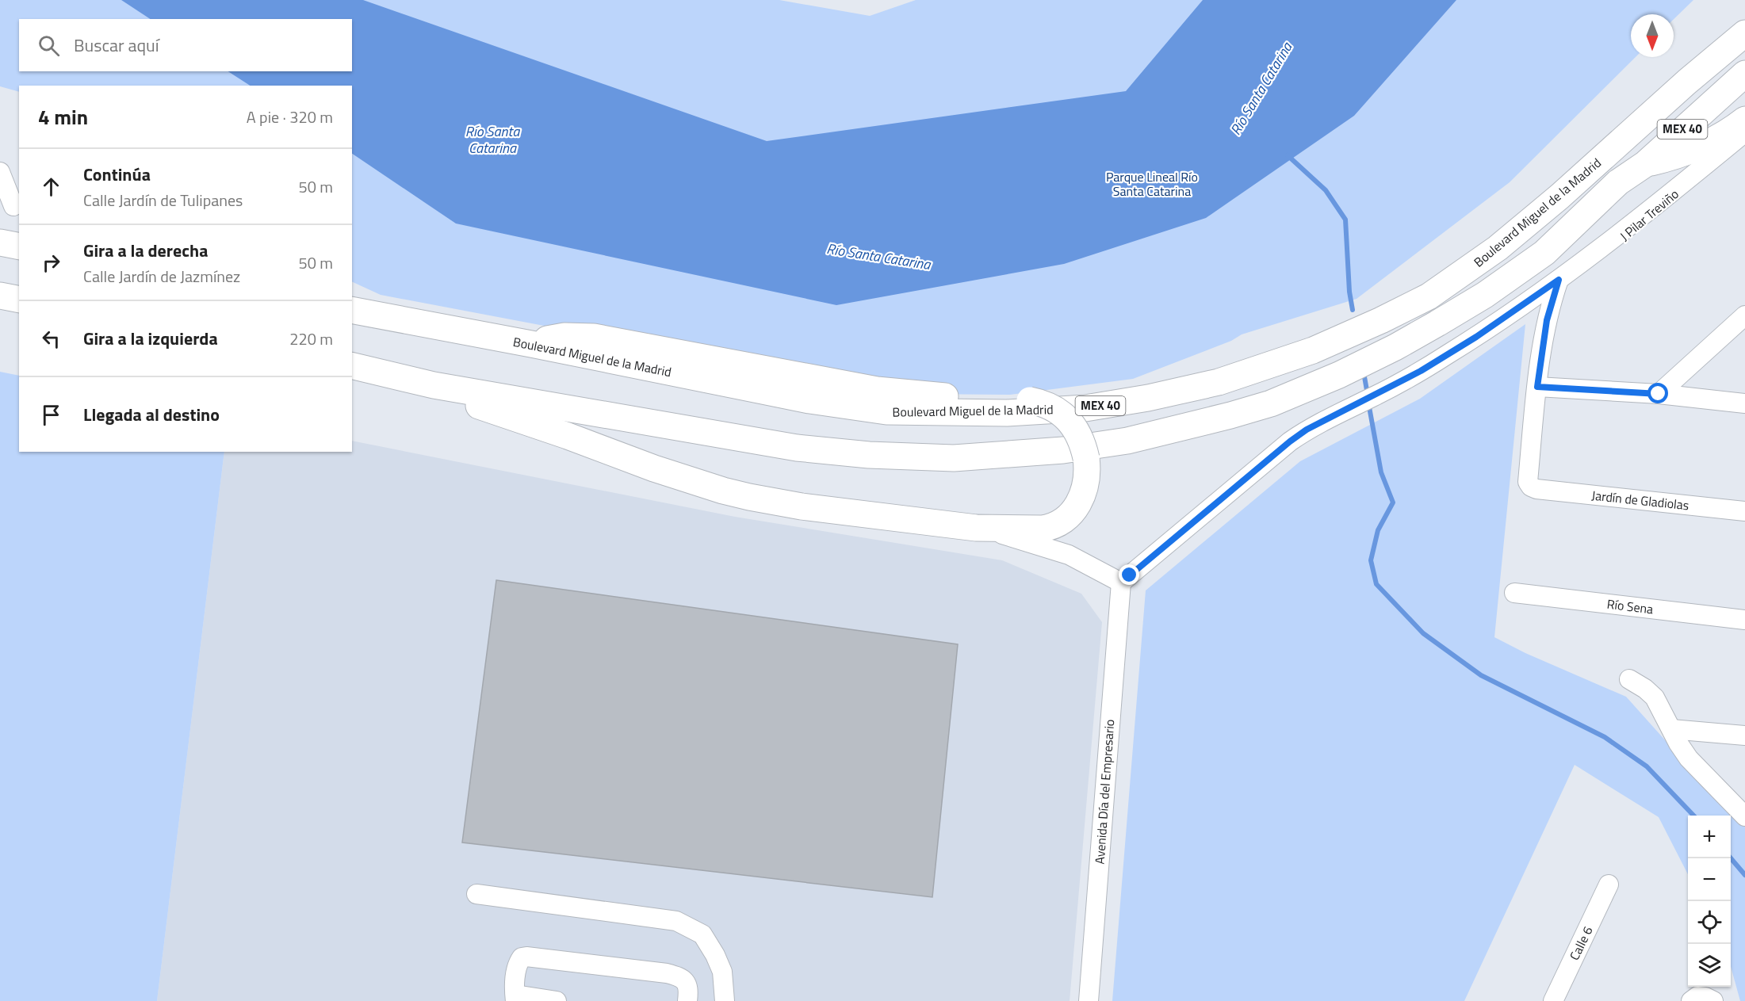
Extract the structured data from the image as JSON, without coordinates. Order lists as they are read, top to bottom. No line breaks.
{"streets":{"highway":["MEX 40","Boulevard Miguel de la Madrid"],"street":["Jardín de Gladiolas","Río Sena","Avenida Día del Empresario","Calle 6"]},"water":["Río Santa Catarina"],"parks":["Parque Lineal Río Santa Catarina"],"north":"bottom","page":{"search":"Buscar aquí","heading":["4 min","A pie · 320 m"],"list":[["Continúa","Calle Jardín de Tulipanes","50 m"],["Gira a la derecha","Calle Jardín de Jazmínez","50 m"],["Gira a la izquierda","220 m"],"Llegada al destino"],"map_buttons":["+","−"]}}
